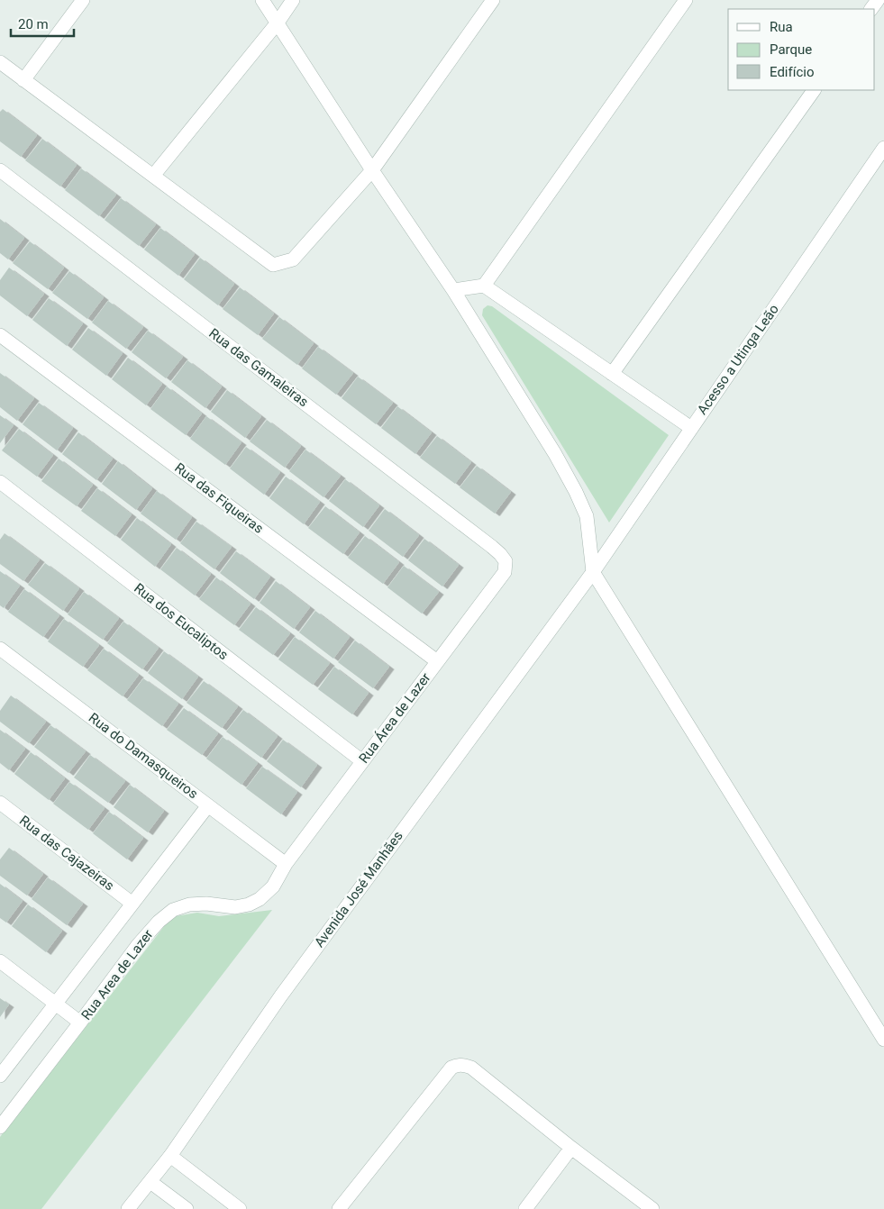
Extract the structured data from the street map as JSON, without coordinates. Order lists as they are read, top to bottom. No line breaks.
{"streets":{"street":["Acesso a Utinga Leão","Rua das Gamaleiras","Rua das Fiqueiras","Rua dos Eucaliptos","Rua Área de Lazer","Rua do Damasqueiros","Rua das Cajazeiras","Avenida José Manhães","Rua Area de Lazer"]},"crossings":[["Acesso a Utinga Leão","Avenida José Manhães"],["Rua das Gamaleiras","Rua Área de Lazer"],["Rua das Fiqueiras","Rua Área de Lazer"],["Rua dos Eucaliptos","Rua Área de Lazer"],["Rua Área de Lazer","Rua do Damasqueiros"],["Rua Área de Lazer","Rua Area de Lazer"],["Rua do Damasqueiros","Rua Area de Lazer"]],"legend":["Rua","Parque","Edifício"],"scale_bar":"20 m"}
